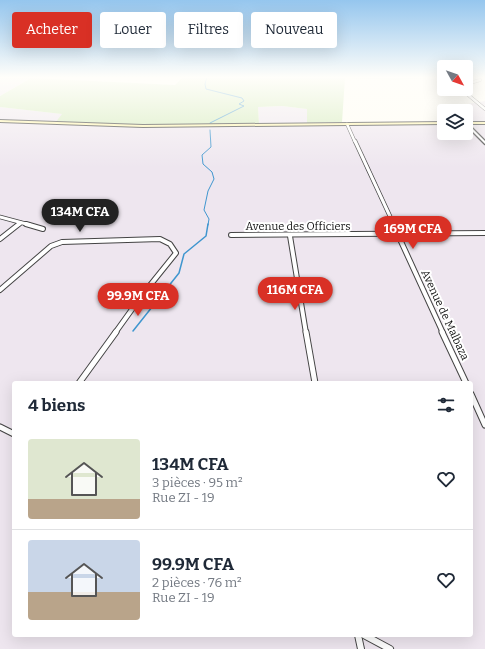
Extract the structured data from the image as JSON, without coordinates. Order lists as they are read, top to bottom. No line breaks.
{"streets":{"street":["Avenue des Officiers","Avenue de Malbaza"]},"crossings":[["Avenue des Officiers","Avenue de Malbaza"]],"north":"bottom right","page":{"chip":["Acheter","Louer","Filtres","Nouveau"],"price":["134M CFA","169M CFA","116M CFA","99.9M CFA"],"heading":"4 biens","list":[{"name":"134M CFA","note":"3 pièces · 95 m² · Rue ZI - 19"},{"name":"99.9M CFA","note":"2 pièces · 76 m² · Rue ZI - 19"}]}}
